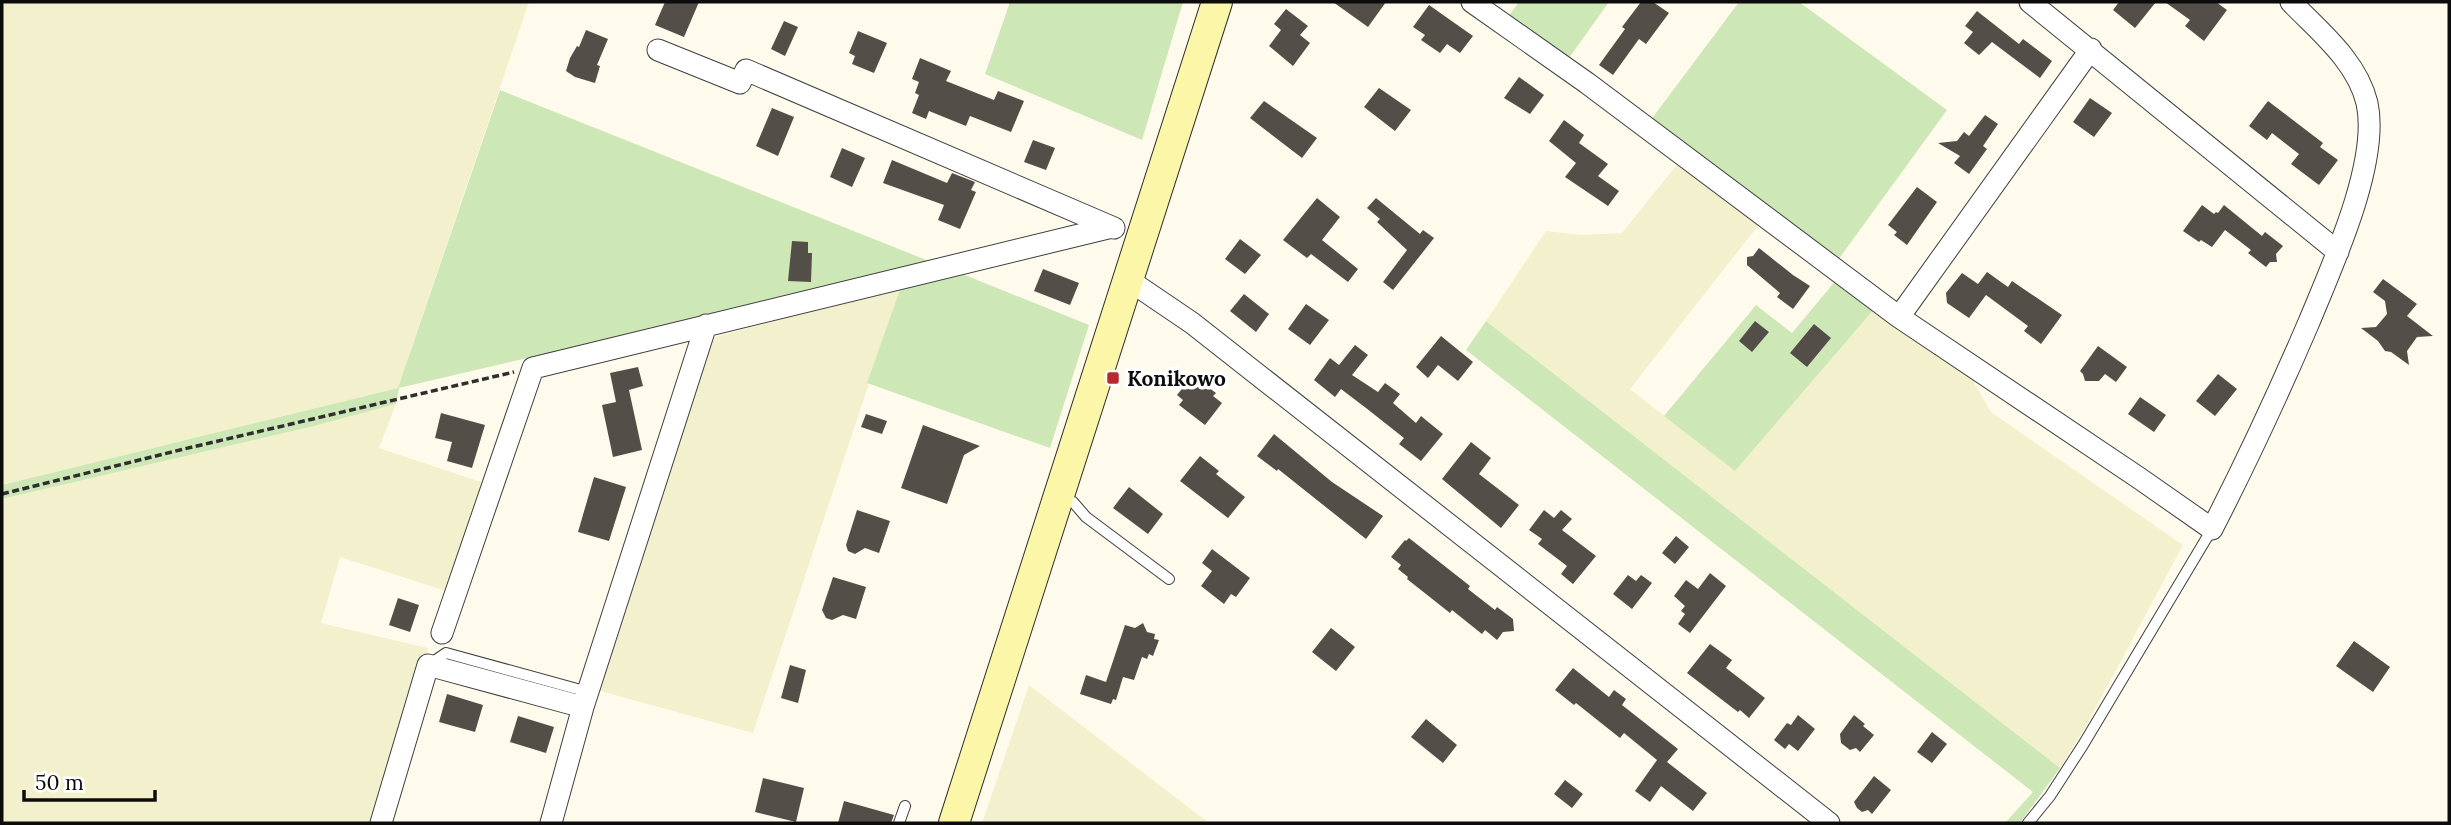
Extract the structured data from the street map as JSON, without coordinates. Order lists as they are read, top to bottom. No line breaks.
{"places":{"transit":["Konikowo"]},"scale_bar":"50 m"}
